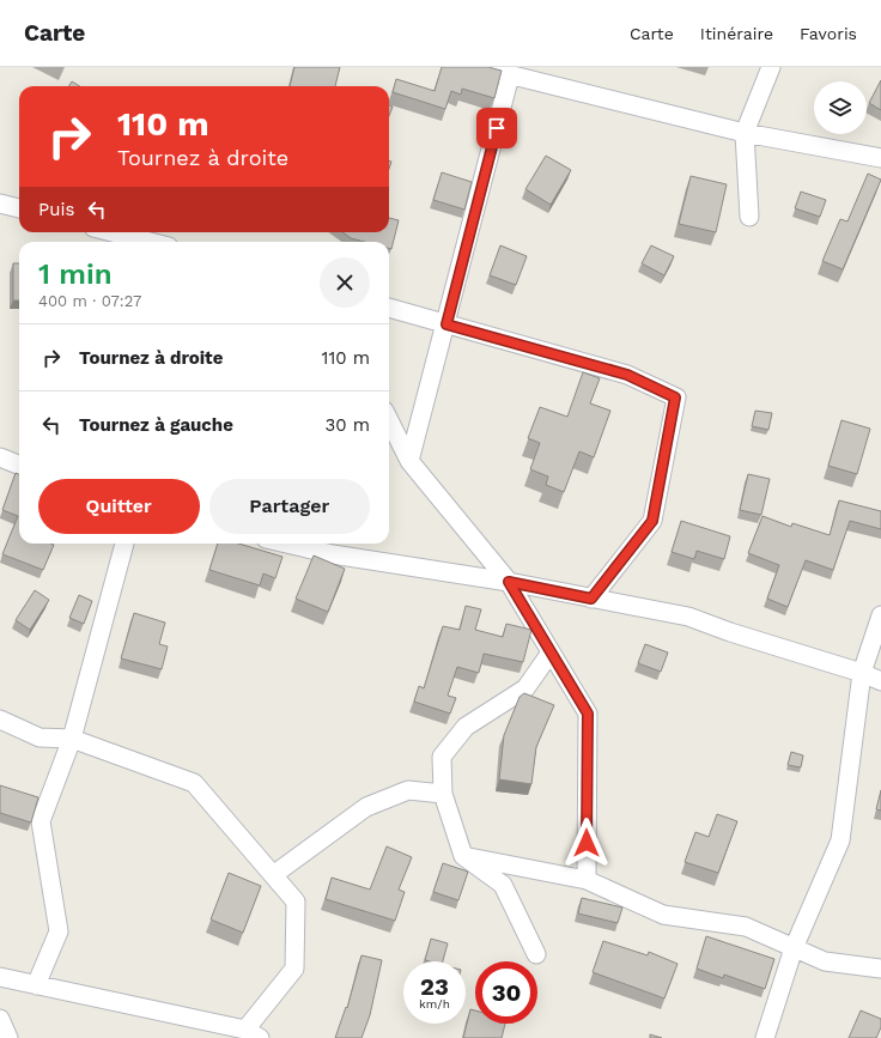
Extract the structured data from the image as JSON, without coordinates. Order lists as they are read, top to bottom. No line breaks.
{"page":{"header":"Carte","nav":["Carte","Itinéraire","Favoris"],"turn":["110 m","Tournez à droite"],"then":"Puis","heading":["1 min","400 m · 07:27"],"list":[{"name":"Tournez à droite","value":"110 m"},{"name":"Tournez à gauche","value":"30 m"}],"buttons":["Quitter","Partager"],"speed":"23 km/h","limit":"30"}}
